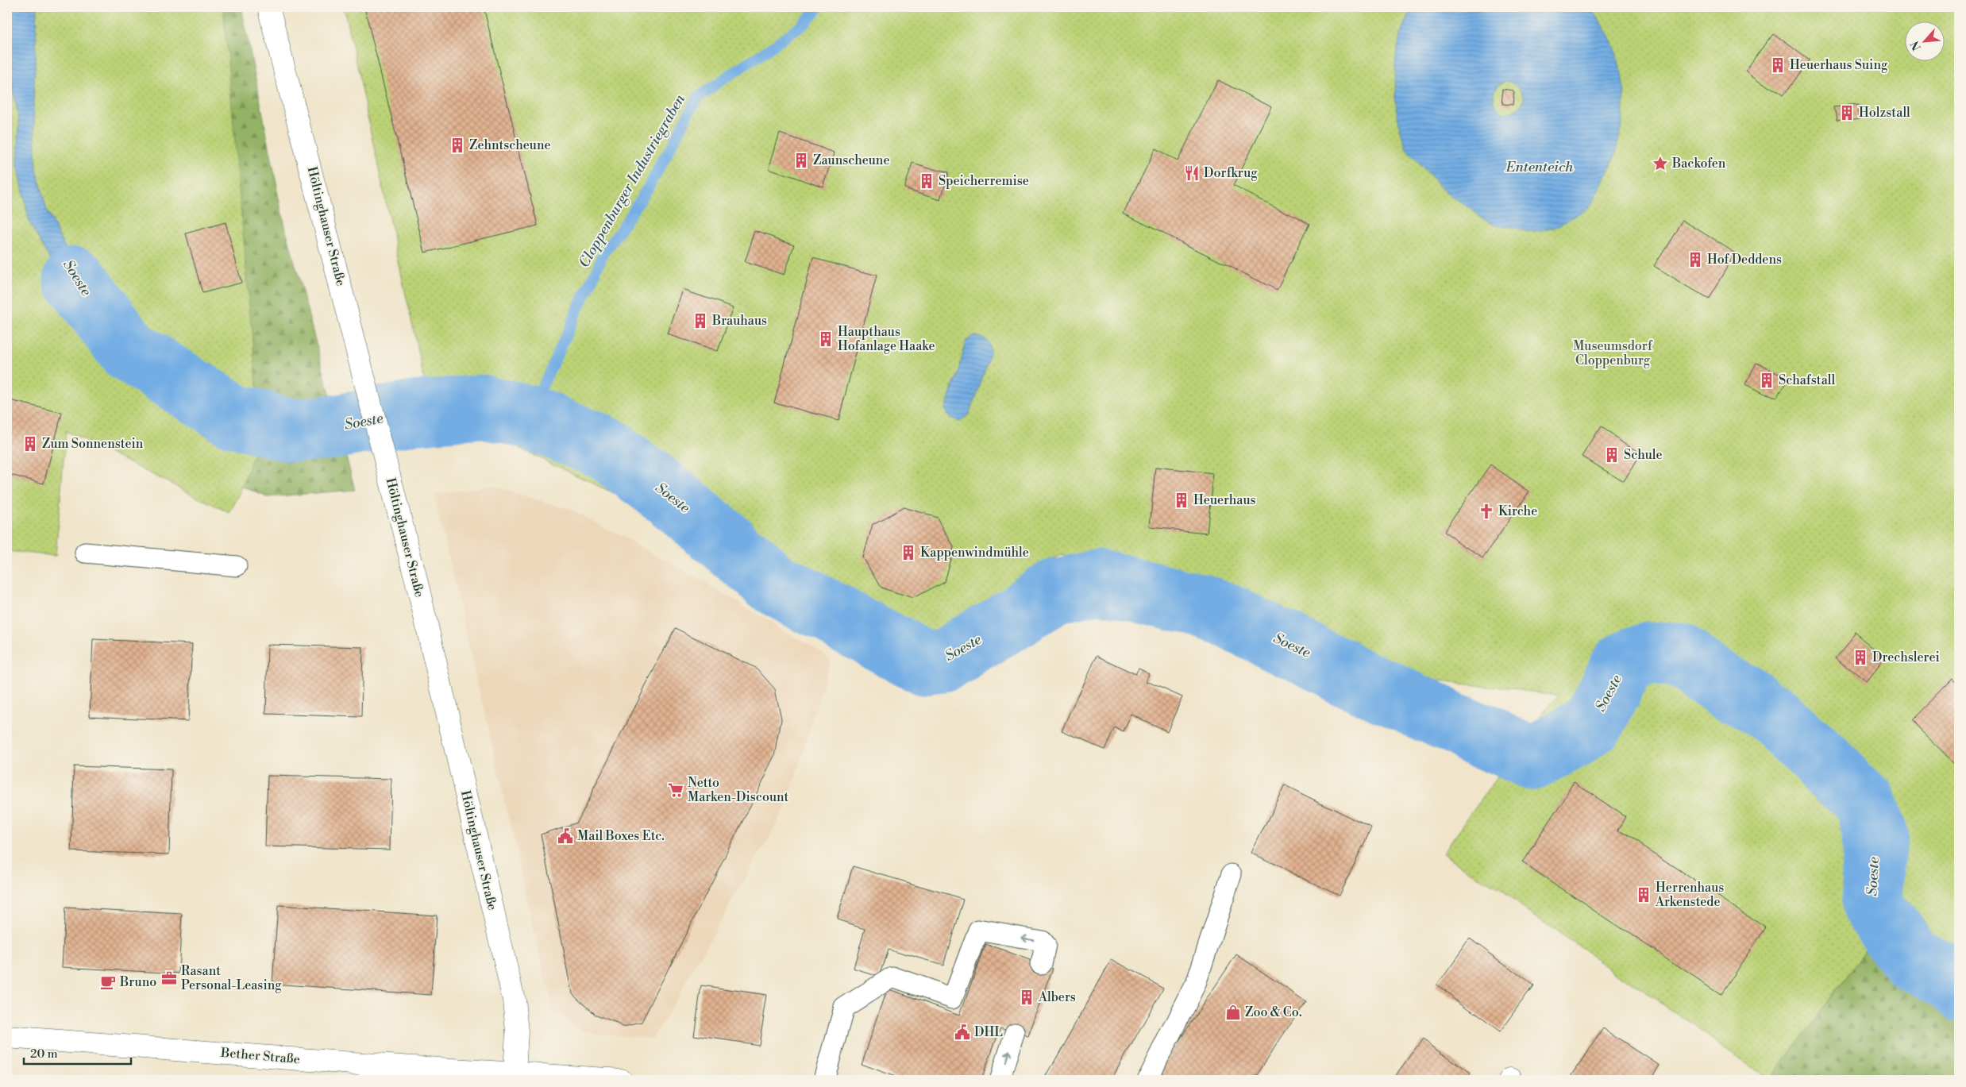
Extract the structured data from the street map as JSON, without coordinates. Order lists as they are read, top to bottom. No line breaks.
{"streets":{"street":["Höltinghauser Straße","Bether Straße"]},"crossings":[["Höltinghauser Straße","Bether Straße"]],"water":["Ententeich","Cloppenburger Industriegraben","Soeste"],"parks":["Museumsdorf Cloppenburg"],"places":{"building":["Heuerhaus Suing","Holzstall","Zehntscheune","Zaunscheune","Speicherremise","Hof Deddens","Brauhaus","Haupthaus Hofanlage Haake","Schafstall","Zum Sonnenstein","Schule","Heuerhaus","Kappenwindmühle","Drechslerei","Herrenhaus Arkenstede","Albers"],"place":["Backofen"],"restaurant":["Dorfkrug"],"church":["Kirche"],"supermarket":["Netto Marken-Discount"],"public building":["Mail Boxes Etc.","DHL"],"office":["Rasant Personal-Leasing"],"cafe":["Bruno"],"shop":["Zoo & Co."]},"scale_bar":"20 m","north":"bottom left"}
